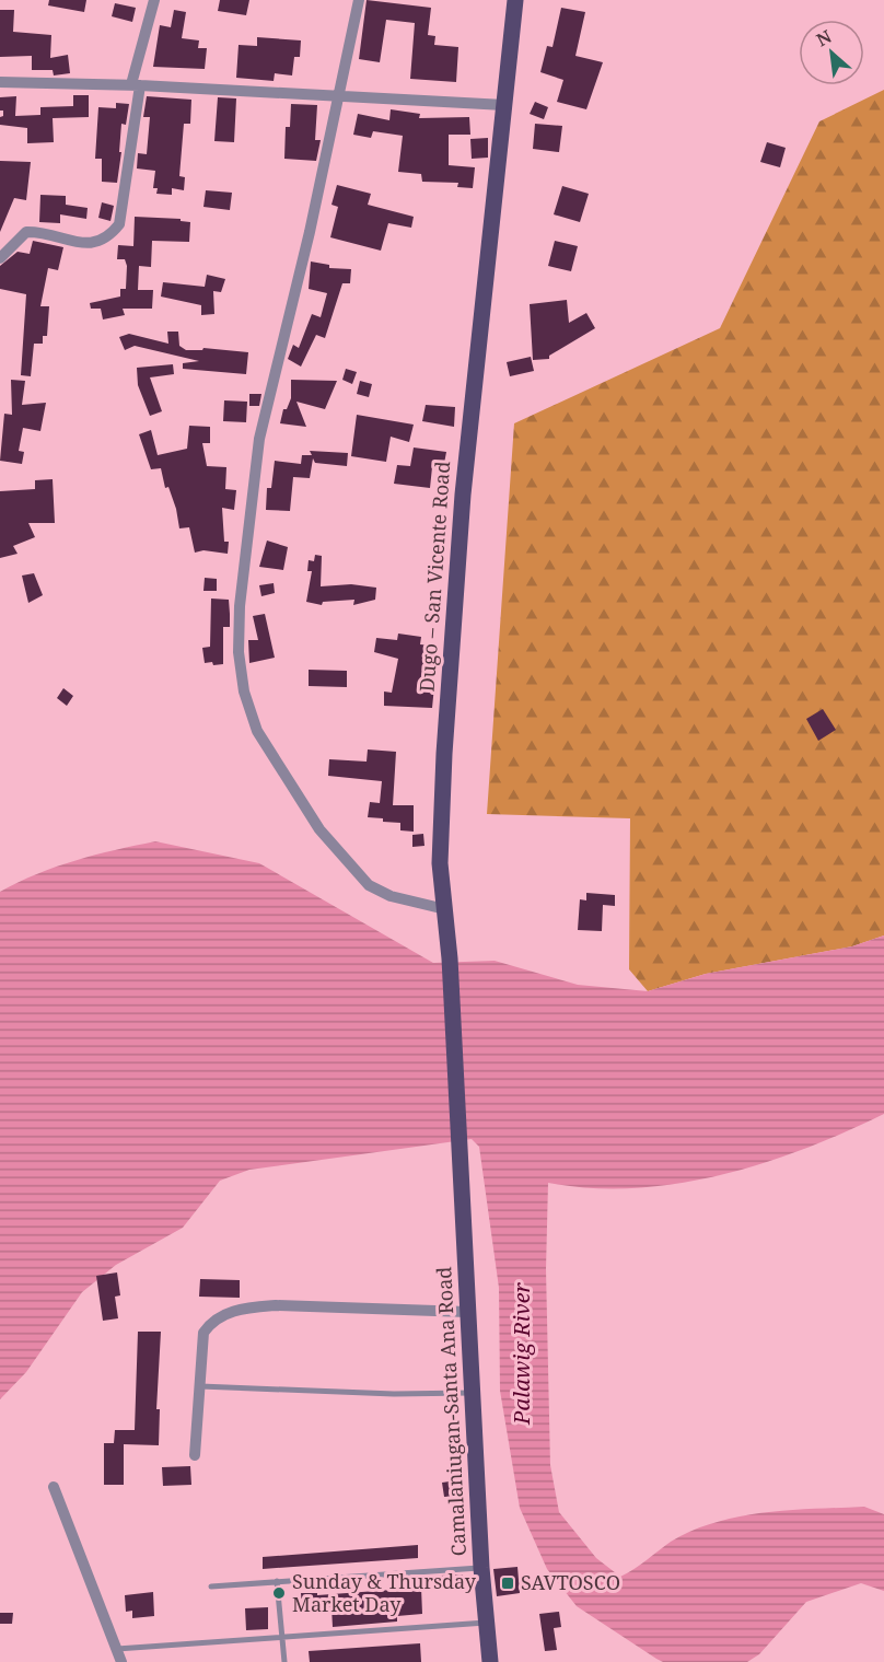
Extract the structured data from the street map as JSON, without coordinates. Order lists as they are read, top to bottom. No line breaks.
{"streets":{"main road":["Dugo – San Vicente Road","Camalaniugan-Santa Ana Road"]},"crossings":[["Dugo – San Vicente Road","Camalaniugan-Santa Ana Road"]],"water":["Palawig River"],"places":{"transit":["SAVTOSCO"],"other":["Sunday & Thursday Market Day"]},"north":"top left"}
